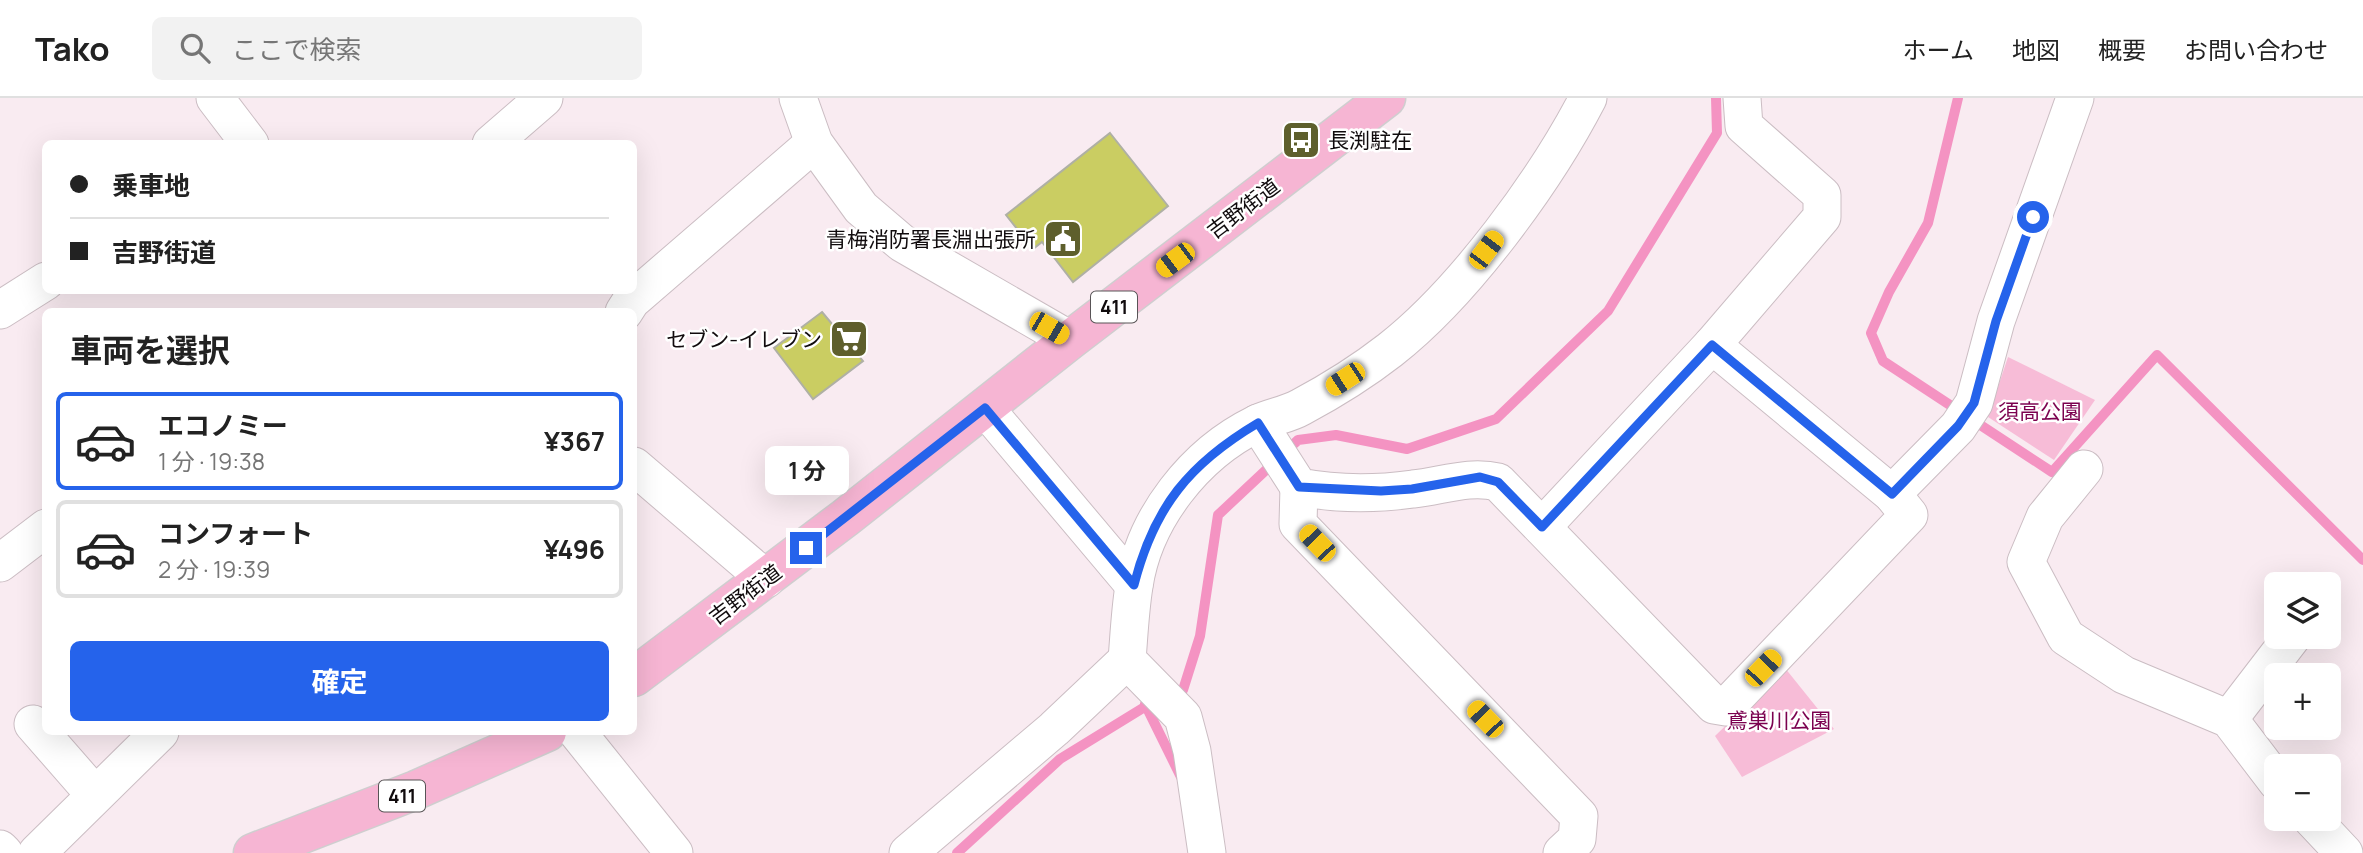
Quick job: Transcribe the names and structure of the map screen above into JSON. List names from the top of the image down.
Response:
{
  "streets": {
    "highway": ["吉野街道", "411"]
  },
  "parks": ["須高公園", "鳶巣川公園"],
  "places": {
    "bus stop": ["長渕駐在"],
    "public building": ["青梅消防署長淵出張所"],
    "supermarket": ["セブン-イレブン"]
  },
  "page": {
    "header": "Tako",
    "search": "ここで検索",
    "nav": [
      "ホーム",
      "地図",
      "概要",
      "お問い合わせ"
    ],
    "banner": ["乗車地", "吉野街道"],
    "heading": "車両を選択",
    "list": [
      {
        "name": "エコノミー",
        "note": "1 分 · 19:38",
        "value": "¥367"
      },
      {
        "name": "コンフォート",
        "note": "2 分 · 19:39",
        "value": "¥496"
      }
    ],
    "bubble": "1 分",
    "map_buttons": ["+", "−"],
    "buttons": "確定"
  }
}
